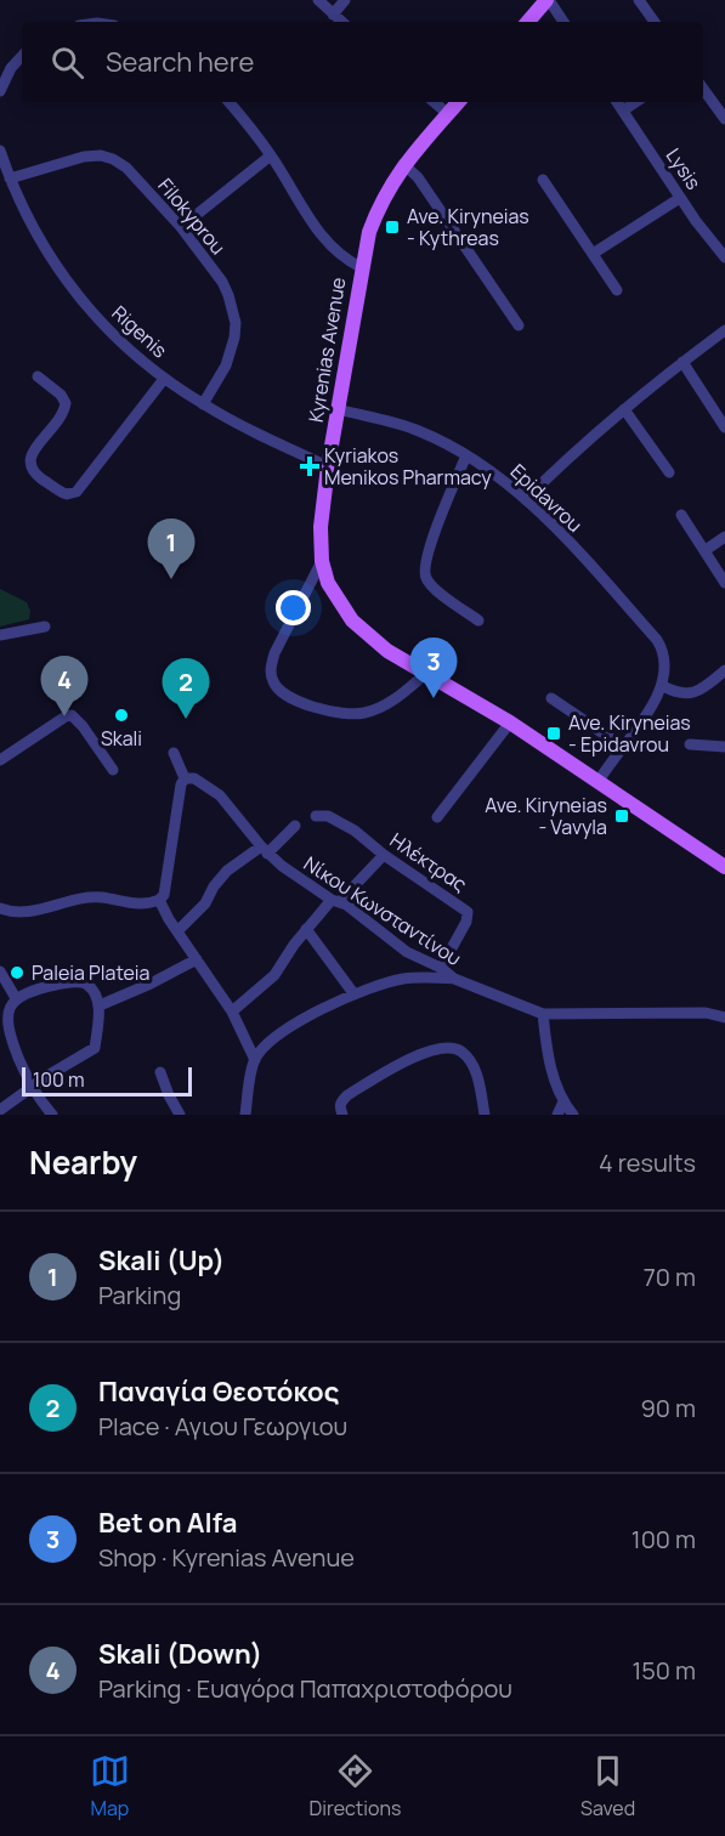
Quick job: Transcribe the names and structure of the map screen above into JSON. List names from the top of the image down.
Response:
{
  "streets": {
    "main road": ["Kyrenias Avenue"],
    "street": [
      "Lysis",
      "Filokyprou",
      "Rigenis",
      "Epidavrou",
      "Ηλέκτρας",
      "Νίκου Κωνσταντίνου"
    ]
  },
  "crossings": [
    ["Filokyprou", "Rigenis"],
    ["Rigenis", "Kyrenias Avenue"],
    ["Kyrenias Avenue", "Epidavrou"],
    ["Ηλέκτρας", "Νίκου Κωνσταντίνου"]
  ],
  "places": {
    "transit": ["Ave. Kiryneias - Kythreas", "Ave. Kiryneias - Epidavrou", "Ave. Kiryneias - Vavyla"],
    "health": ["Kyriakos Menikos Pharmacy"],
    "other": ["Skali", "Paleia Plateia"]
  },
  "scale_bar": "100 m",
  "page": {
    "search": "Search here",
    "pins": [
      "1",
      "3",
      "4",
      "2"
    ],
    "scale": "100 m",
    "heading": ["Nearby", "4 results"],
    "list": [
      {
        "mark": "1",
        "name": "Skali (Up)",
        "note": "Parking",
        "value": "70 m"
      },
      {
        "mark": "2",
        "name": "Παναγία Θεοτόκος",
        "note": "Place · Αγιου Γεωργιου",
        "value": "90 m"
      },
      {
        "mark": "3",
        "name": "Bet on Alfa",
        "note": "Shop · Kyrenias Avenue",
        "value": "100 m"
      },
      {
        "mark": "4",
        "name": "Skali (Down)",
        "note": "Parking · Ευαγόρα Παπαχριστοφόρου",
        "value": "150 m"
      }
    ],
    "nav": ["Map", "Directions", "Saved"]
  }
}
